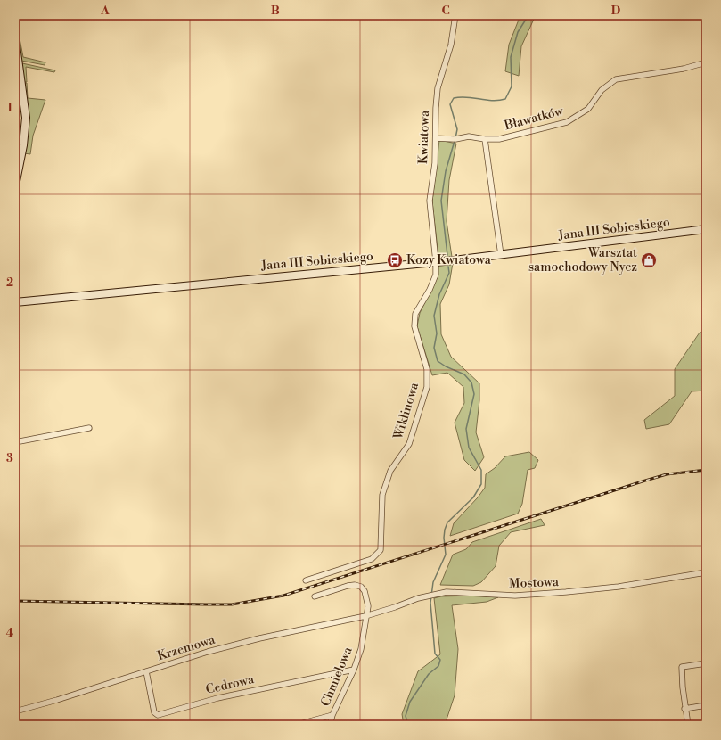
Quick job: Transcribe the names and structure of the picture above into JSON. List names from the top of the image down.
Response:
{
  "streets": {
    "street": [
      "Bławatków",
      "Kwiatowa",
      "Jana III Sobieskiego",
      "Wiklinowa",
      "Mostowa",
      "Krzemowa",
      "Chmielowa",
      "Cedrowa"
    ]
  },
  "crossings": [
    ["Bławatków", "Kwiatowa"],
    ["Kwiatowa", "Jana III Sobieskiego"],
    ["Kwiatowa", "Wiklinowa"],
    ["Jana III Sobieskiego", "Wiklinowa"],
    ["Mostowa", "Krzemowa"],
    ["Mostowa", "Chmielowa"],
    ["Krzemowa", "Chmielowa"],
    ["Krzemowa", "Cedrowa"],
    ["Chmielowa", "Cedrowa"]
  ],
  "places": {
    "bus stop": ["Kozy Kwiatowa"],
    "shop": ["Warsztat samochodowy Nycz"]
  },
  "grid": {
    "columns": [
      "A",
      "B",
      "C",
      "D"
    ],
    "rows": [
      "1",
      "2",
      "3",
      "4"
    ]
  }
}
